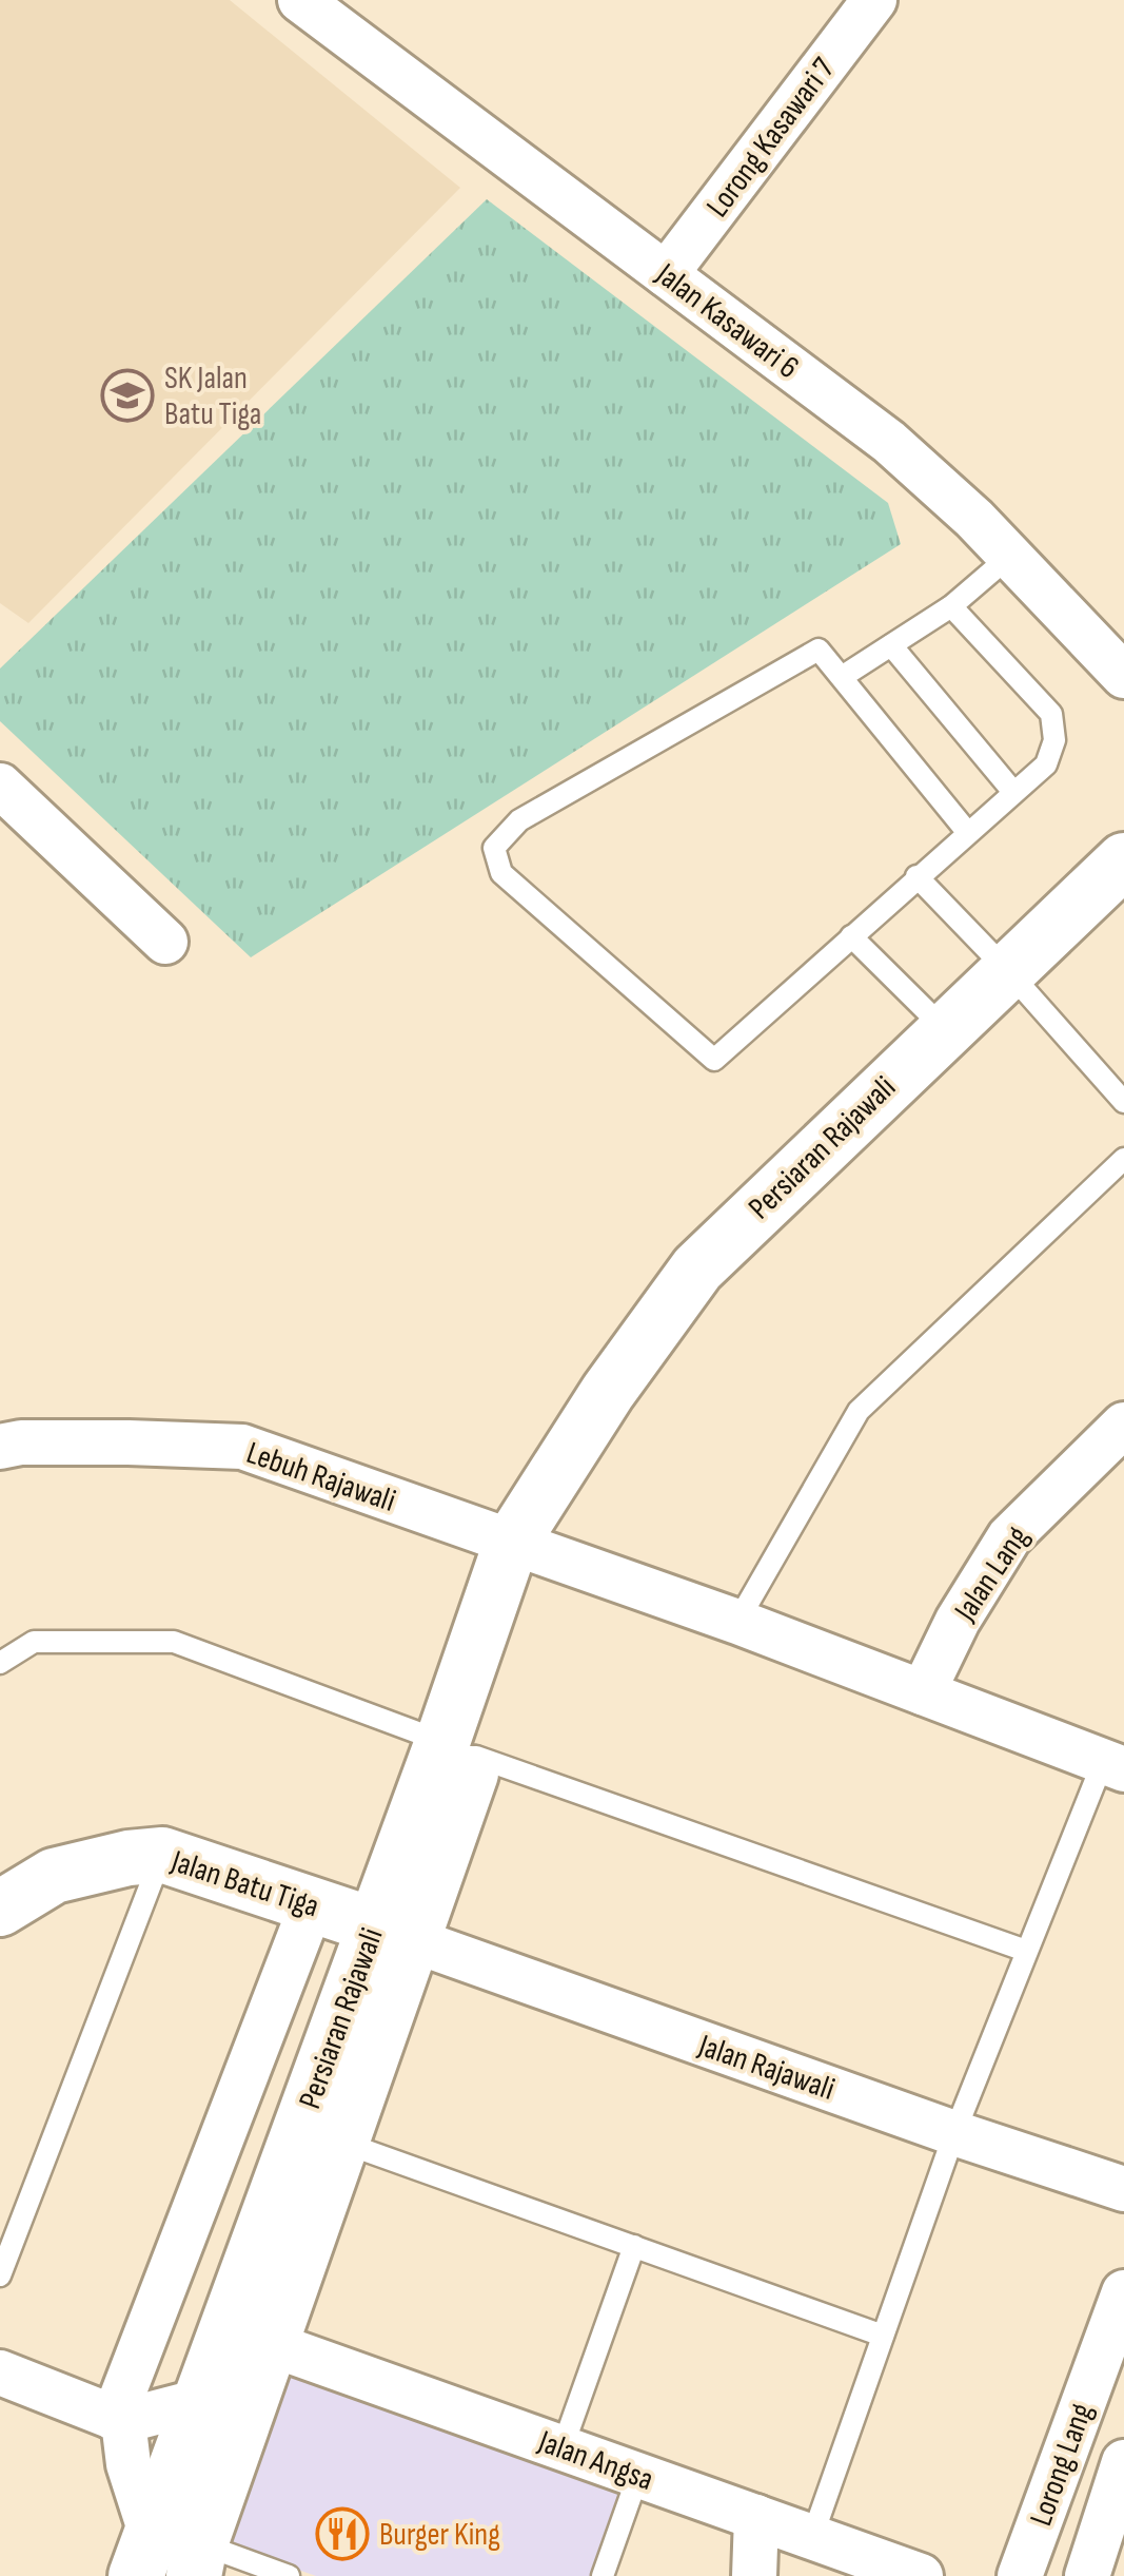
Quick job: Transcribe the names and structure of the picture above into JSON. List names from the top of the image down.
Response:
{
  "streets": {
    "street": [
      "Lorong Kasawari 7",
      "Jalan Kasawari 6",
      "Persiaran Rajawali",
      "Lebuh Rajawali",
      "Jalan Lang",
      "Jalan Batu Tiga",
      "Jalan Rajawali",
      "Jalan Angsa",
      "Lorong Lang"
    ]
  },
  "crossings": [
    ["Lorong Kasawari 7", "Jalan Kasawari 6"],
    ["Persiaran Rajawali", "Lebuh Rajawali"],
    ["Persiaran Rajawali", "Jalan Batu Tiga"],
    ["Persiaran Rajawali", "Jalan Rajawali"],
    ["Persiaran Rajawali", "Jalan Angsa"],
    ["Lebuh Rajawali", "Jalan Lang"],
    ["Jalan Batu Tiga", "Jalan Rajawali"]
  ],
  "places": {
    "school or university": ["SK Jalan Batu Tiga"],
    "restaurant": ["Burger King"]
  }
}
